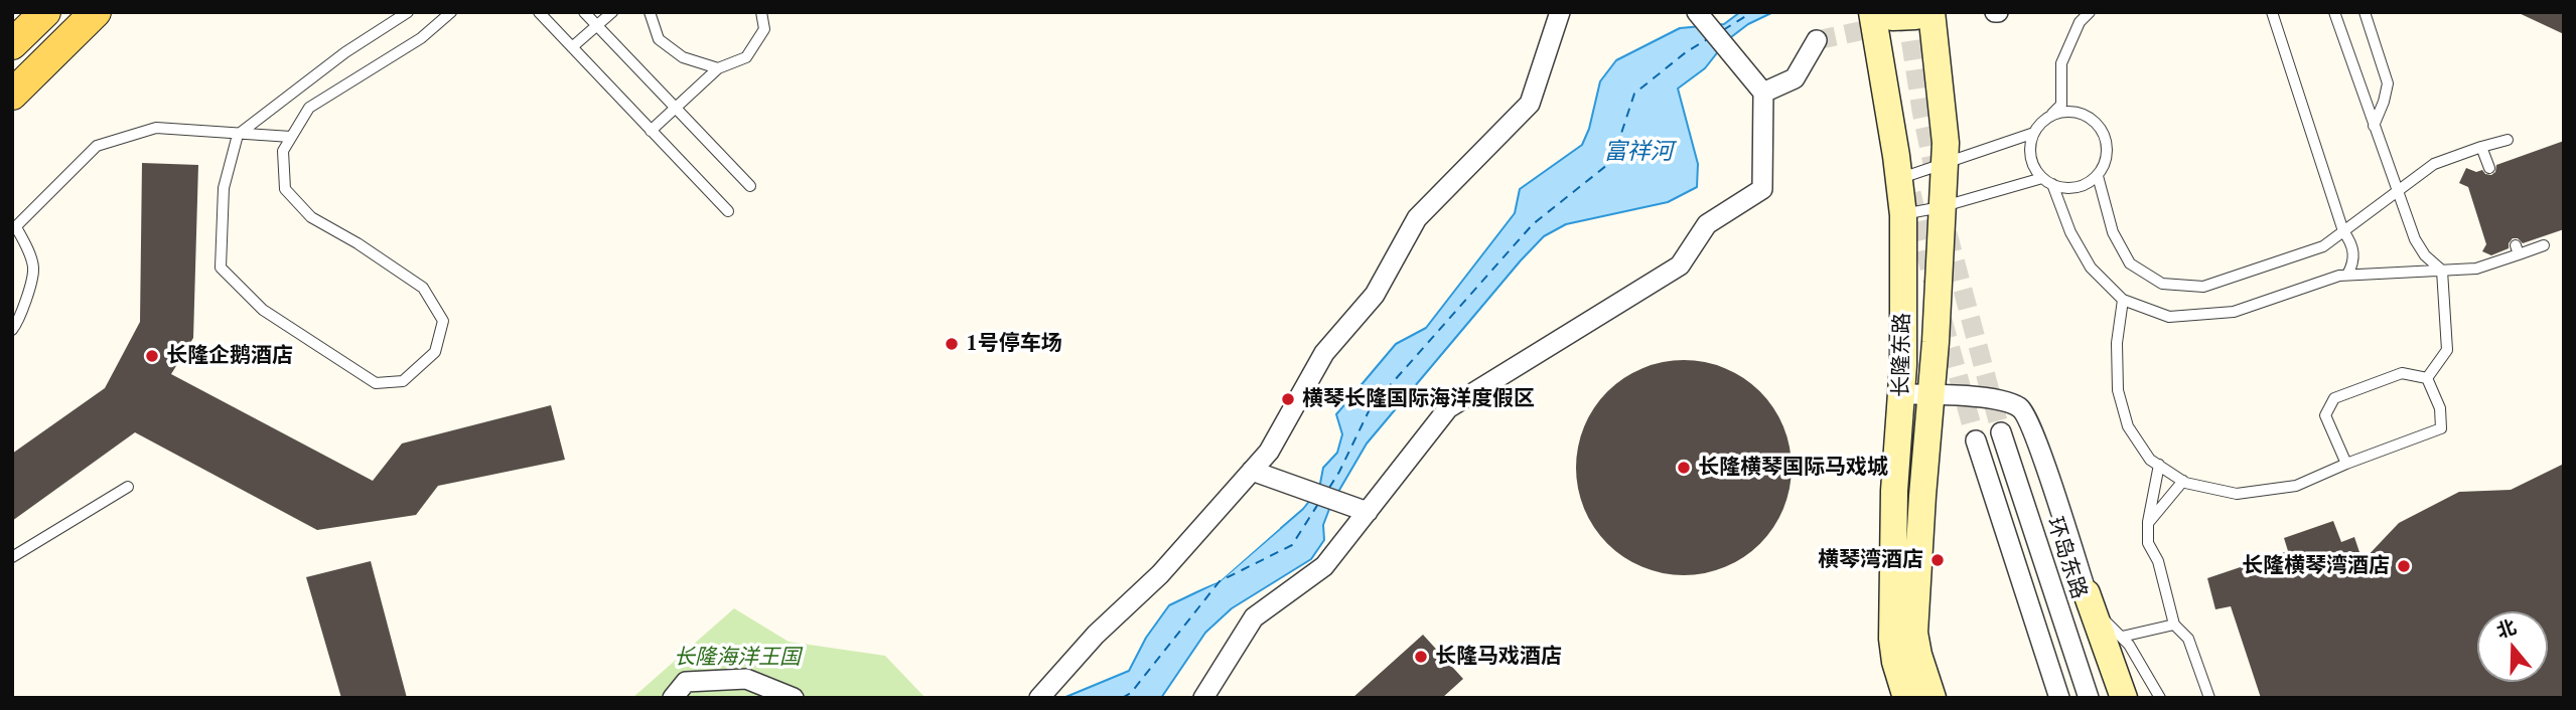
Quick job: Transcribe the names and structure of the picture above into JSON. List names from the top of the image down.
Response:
{
  "streets": {
    "main road": ["长隆东路"],
    "street": ["环岛东路"]
  },
  "water": ["富祥河"],
  "parks": ["长隆海洋王国"],
  "places": [
    "1号停车场",
    "长隆企鹅酒店",
    "横琴长隆国际海洋度假区",
    "长隆横琴国际马戏城",
    "横琴湾酒店",
    "长隆横琴湾酒店",
    "长隆马戏酒店"
  ],
  "north": "top"
}
